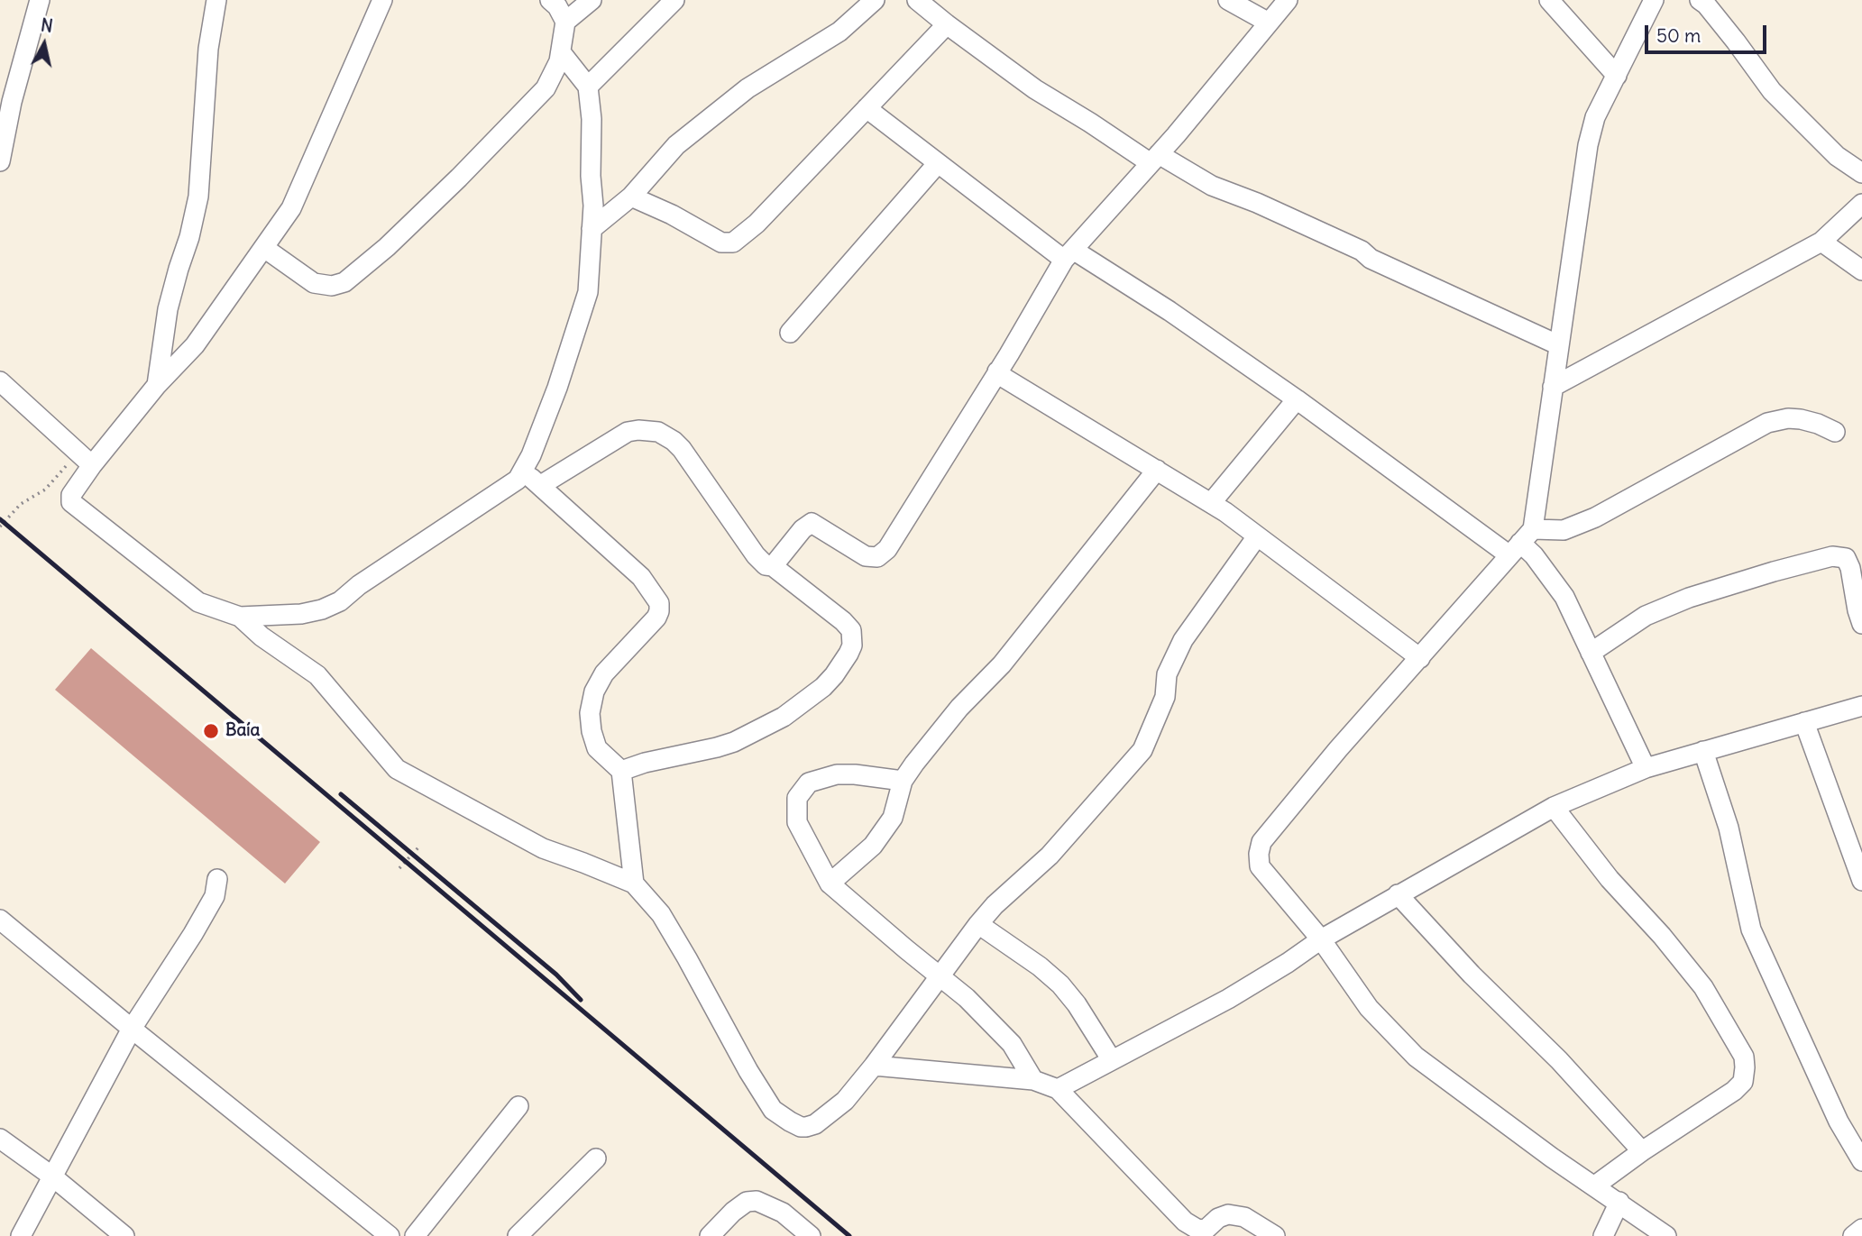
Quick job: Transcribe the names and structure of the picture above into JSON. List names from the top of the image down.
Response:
{
  "places": ["Baía"],
  "scale_bar": "50 m",
  "north": "top"
}
